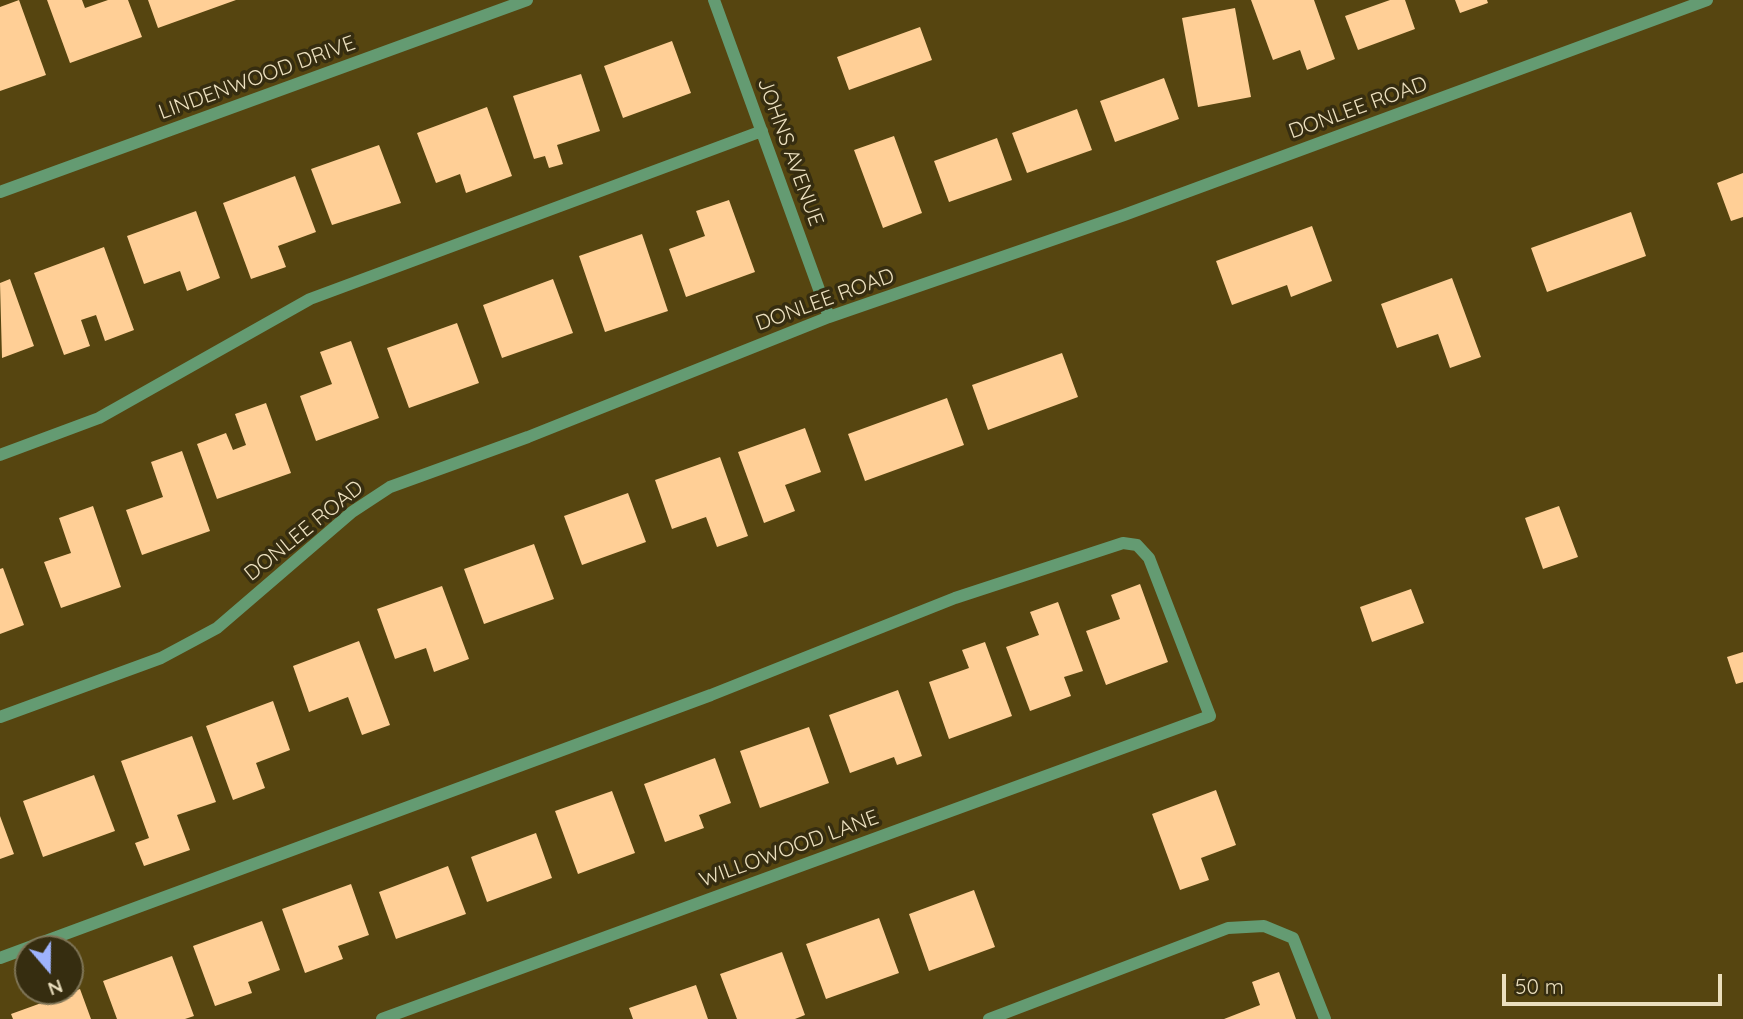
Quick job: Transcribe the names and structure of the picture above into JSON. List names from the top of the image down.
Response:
{
  "streets": {
    "street": [
      "LINDENWOOD DRIVE",
      "DONLEE ROAD",
      "JOHNS AVENUE",
      "WILLOWOOD LANE"
    ]
  },
  "crossings": [
    ["DONLEE ROAD", "JOHNS AVENUE"]
  ],
  "scale_bar": "50 m",
  "north": "bottom"
}
